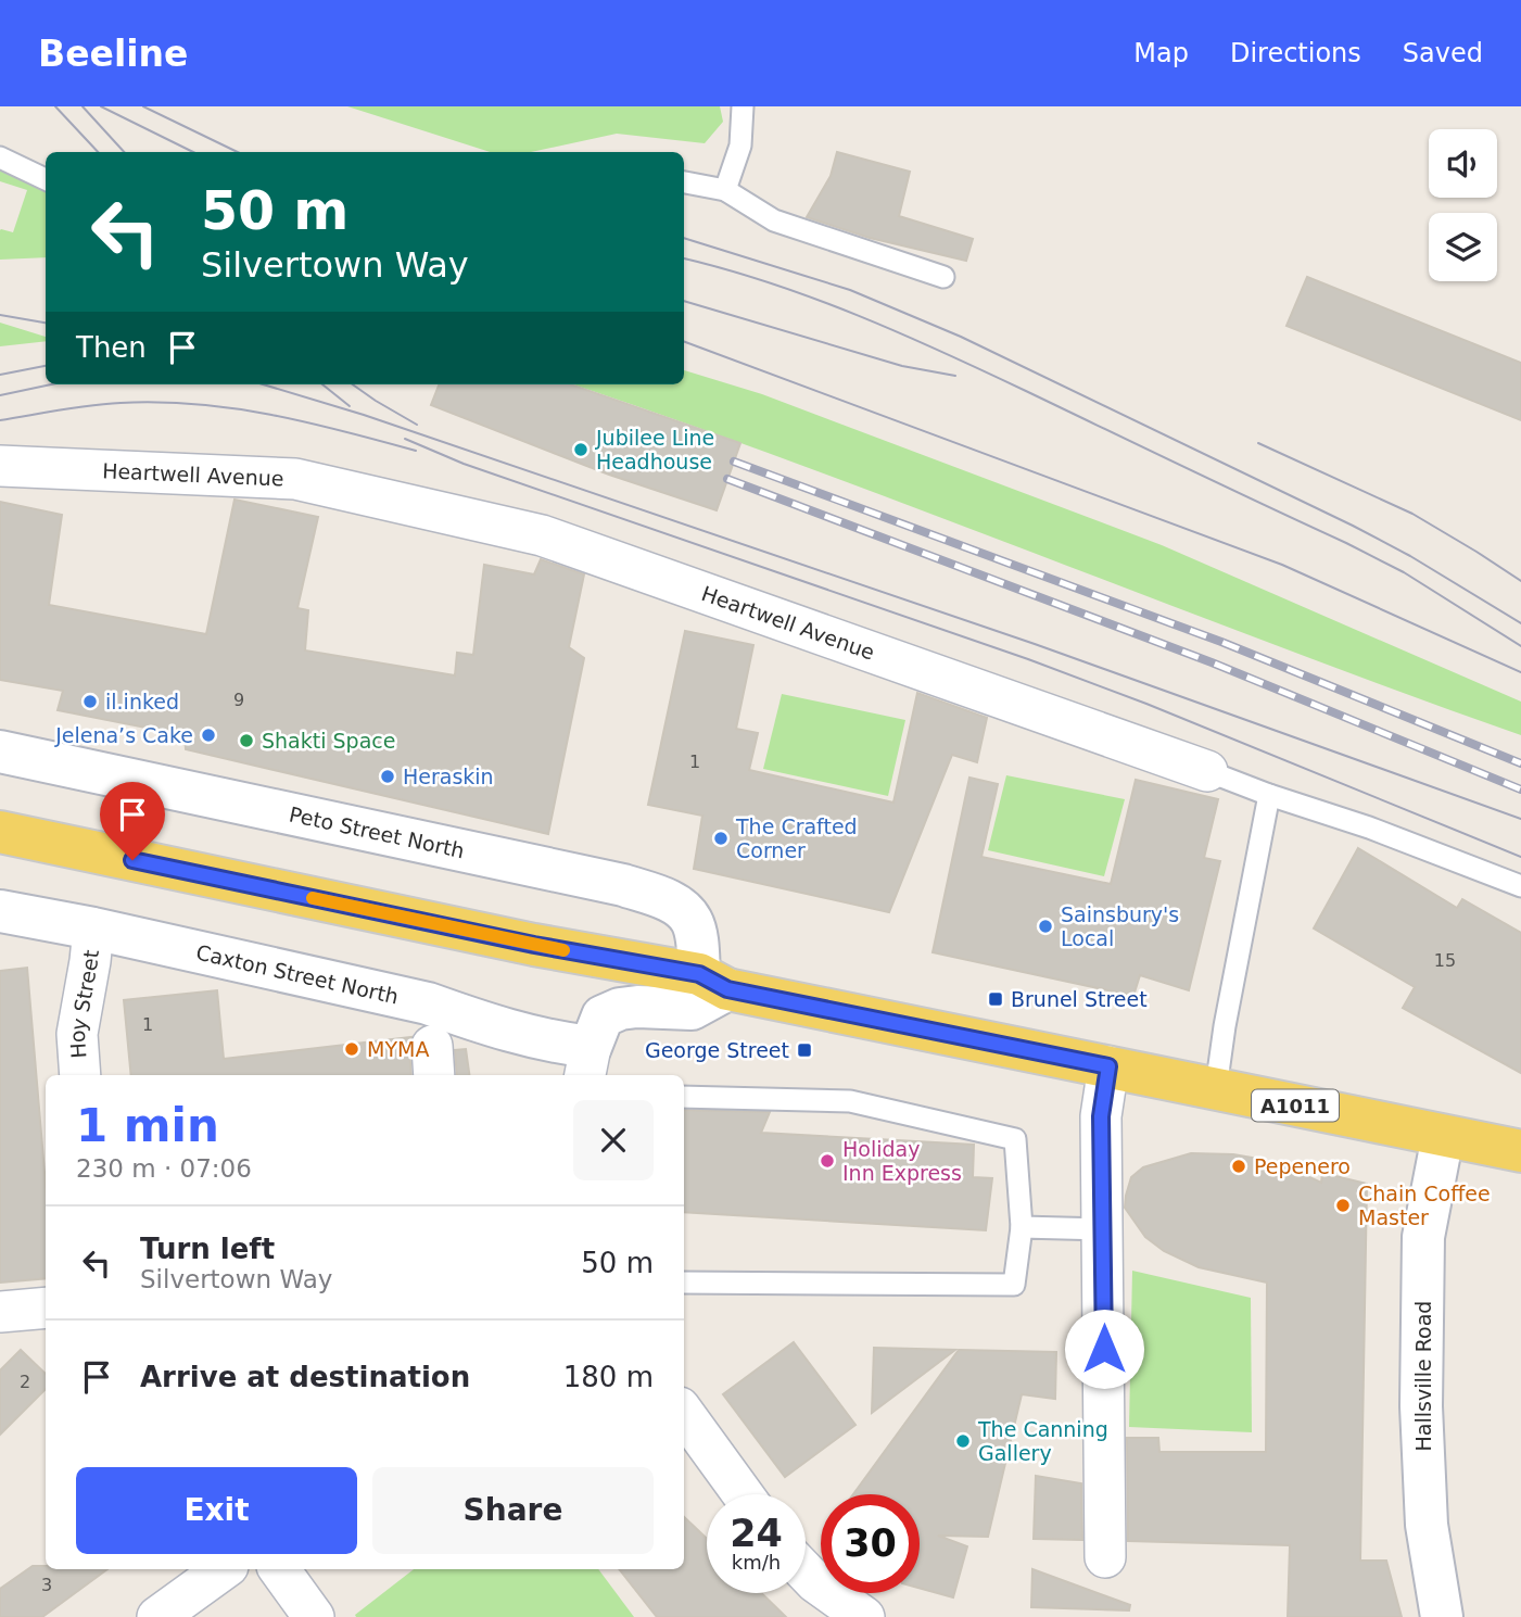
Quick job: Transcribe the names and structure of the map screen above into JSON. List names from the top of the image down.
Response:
{
  "streets": {
    "main road": ["A1011"],
    "street": [
      "Heartwell Avenue",
      "Peto Street North",
      "Caxton Street North",
      "Hoy Street",
      "Hallsville Road"
    ]
  },
  "crossings": [
    ["Peto Street North", "A1011"],
    ["Caxton Street North", "Hoy Street"],
    ["A1011", "Hallsville Road"]
  ],
  "places": {
    "other": [
      "Jubilee Line Headhouse",
      "il.inked",
      "Jelena’s Cake",
      "Shakti Space",
      "Heraskin",
      "The Crafted Corner",
      "Sainsbury's Local",
      "MYMA",
      "Holiday Inn Express",
      "Pepenero",
      "Chain Coffee Master",
      "The Canning Gallery"
    ],
    "transit": ["Brunel Street", "George Street"]
  },
  "house_numbers": [
    "9",
    "1",
    "15",
    "1",
    "2",
    "3"
  ],
  "page": {
    "header": "Beeline",
    "nav": ["Map", "Directions", "Saved"],
    "turn": ["50 m", "Silvertown Way"],
    "then": "Then",
    "heading": ["1 min", "230 m · 07:06"],
    "list": [
      {
        "name": "Turn left",
        "note": "Silvertown Way",
        "value": "50 m"
      },
      {
        "name": "Arrive at destination",
        "value": "180 m"
      }
    ],
    "buttons": ["Exit", "Share"],
    "speed": "24 km/h",
    "limit": "30"
  }
}
